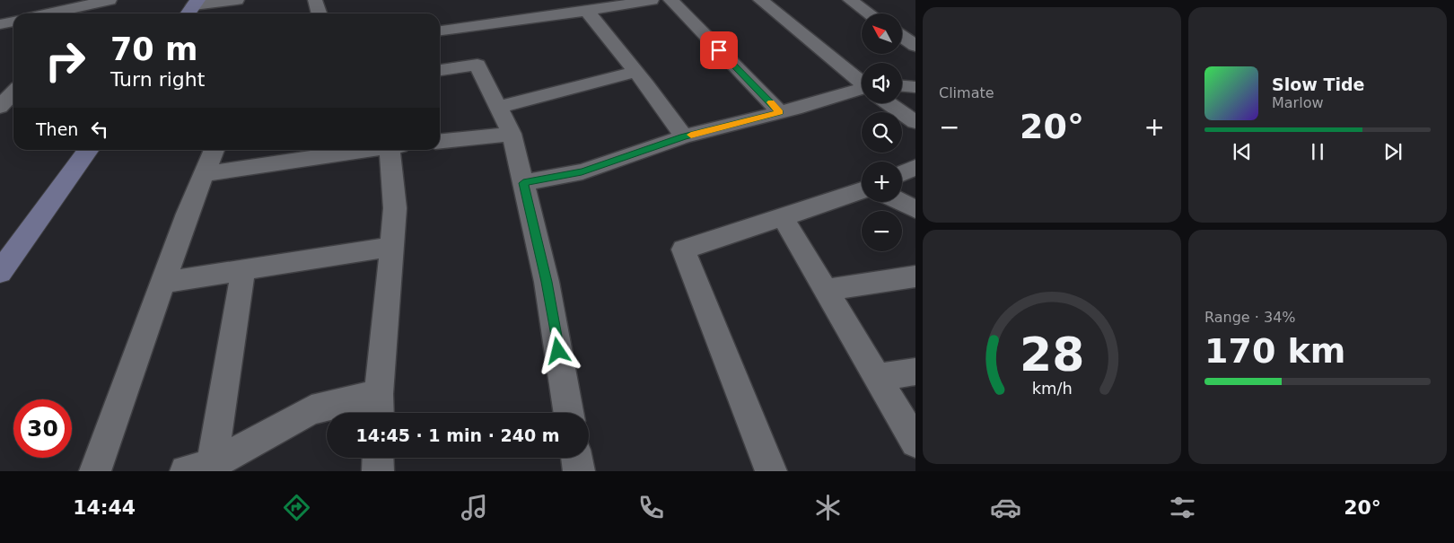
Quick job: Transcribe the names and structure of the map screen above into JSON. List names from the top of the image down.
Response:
{
  "north": "top left",
  "page": {
    "tile": [
      "Climate",
      ["Range · 34%", "170 km"]
    ],
    "map_buttons": ["+", "−"],
    "turn": ["70 m", "Turn right"],
    "song": ["Slow Tide", "Marlow"],
    "then": "Then",
    "heat": ["−", "20°", "+"],
    "limit": "30",
    "trip": "14:45 · 1 min · 240 m",
    "tabs": ["14:44", "20°"],
    "gauge": ["28", "km/h"]
  }
}
